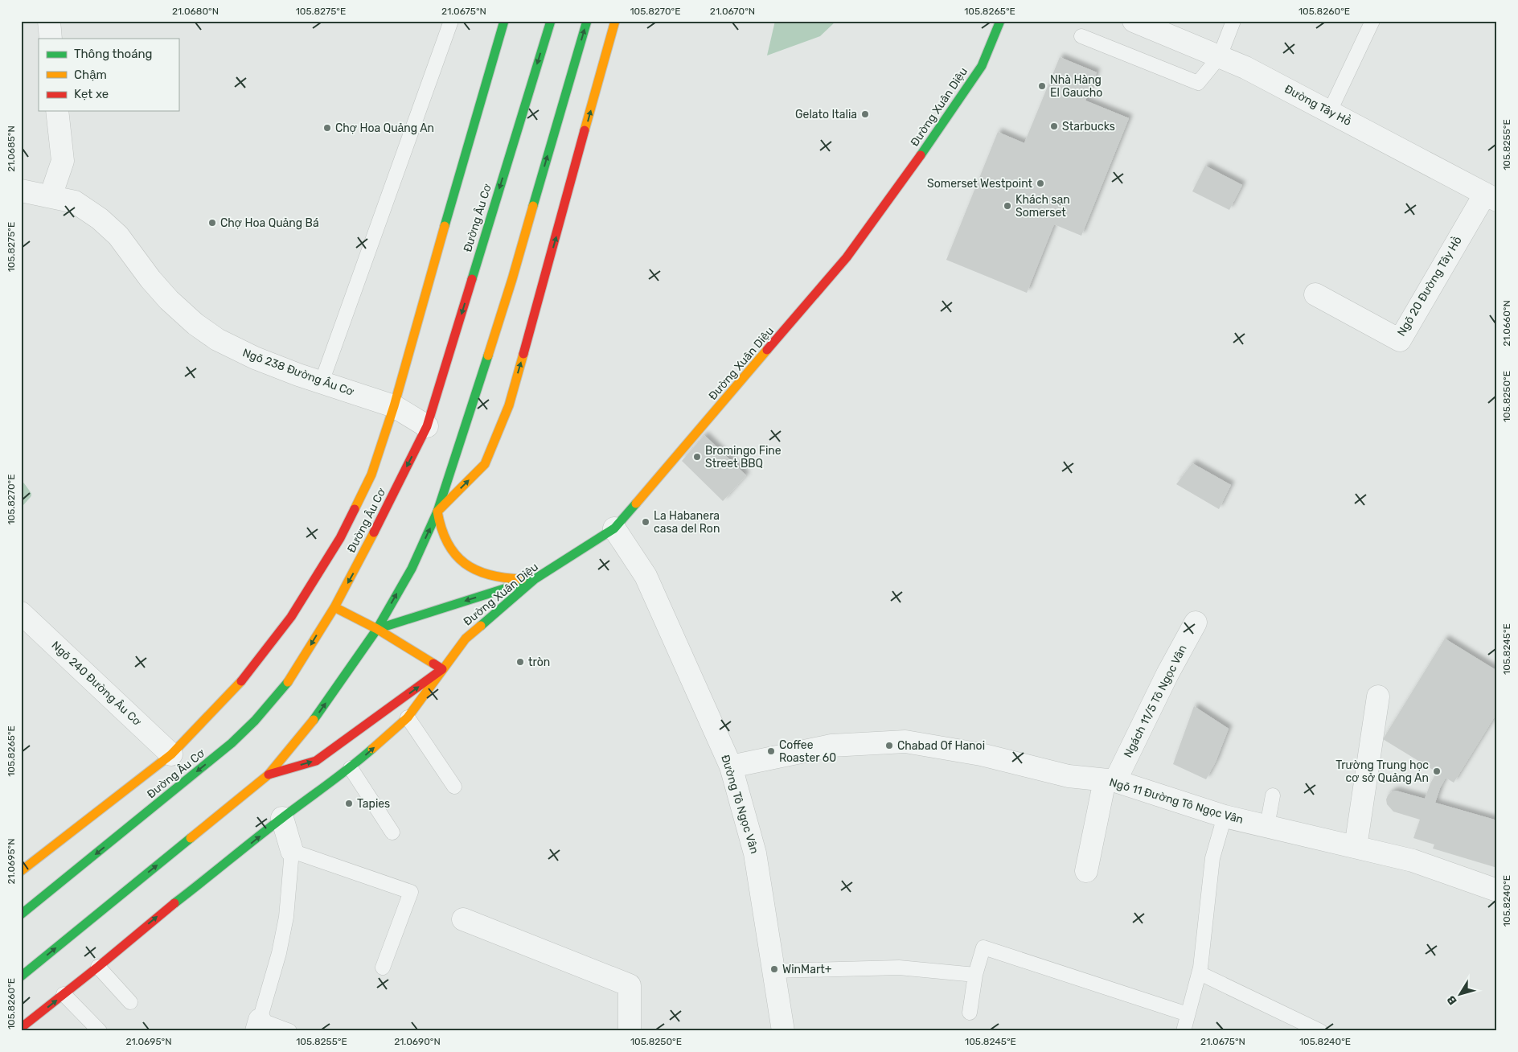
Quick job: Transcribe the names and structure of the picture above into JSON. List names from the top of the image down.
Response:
{
  "streets": {
    "street": [
      "Đường Tây Hồ",
      "Đường Xuân Diệu",
      "Đường Âu Cơ",
      "Ngõ 20 Đường Tây Hồ",
      "Ngõ 238 Đường Âu Cơ",
      "Ngõ 240 Đường Âu Cơ",
      "Ngách 11/5 Tô Ngọc Vân",
      "Ngõ 11 Đường Tô Ngọc Vân",
      "Đường Tô Ngọc Vân"
    ]
  },
  "crossings": [
    ["Đường Tây Hồ", "Ngõ 20 Đường Tây Hồ"],
    ["Đường Xuân Diệu", "Đường Tô Ngọc Vân"],
    ["Đường Âu Cơ", "Ngõ 238 Đường Âu Cơ"],
    ["Đường Âu Cơ", "Ngõ 240 Đường Âu Cơ"],
    ["Ngách 11/5 Tô Ngọc Vân", "Ngõ 11 Đường Tô Ngọc Vân"],
    ["Ngõ 11 Đường Tô Ngọc Vân", "Đường Tô Ngọc Vân"]
  ],
  "places": [
    "Nhà Hàng El Gaucho",
    "Gelato Italia",
    "Starbucks",
    "Chợ Hoa Quảng An",
    "Somerset Westpoint",
    "Khách sạn Somerset",
    "Chợ Hoa Quảng Bá",
    "Bromingo Fine Street BBQ",
    "La Habanera casa del Ron",
    "tròn",
    "Chabad Of Hanoi",
    "Coffee Roaster 60",
    "Trường Trung học cơ sở Quảng An",
    "Tapies",
    "WinMart+"
  ],
  "legend": ["Thông thoáng", "Chậm", "Kẹt xe"],
  "north": "bottom left",
  "coordinates": [
    "21.0680°N",
    "105.8275°E",
    "21.0675°N",
    "105.8270°E",
    "21.0670°N",
    "105.8265°E",
    "105.8260°E",
    "105.8255°E",
    "21.0685°N",
    "21.0660°N",
    "105.8250°E",
    "105.8245°E",
    "21.0695°N",
    "105.8240°E",
    "21.0690°N"
  ]
}
